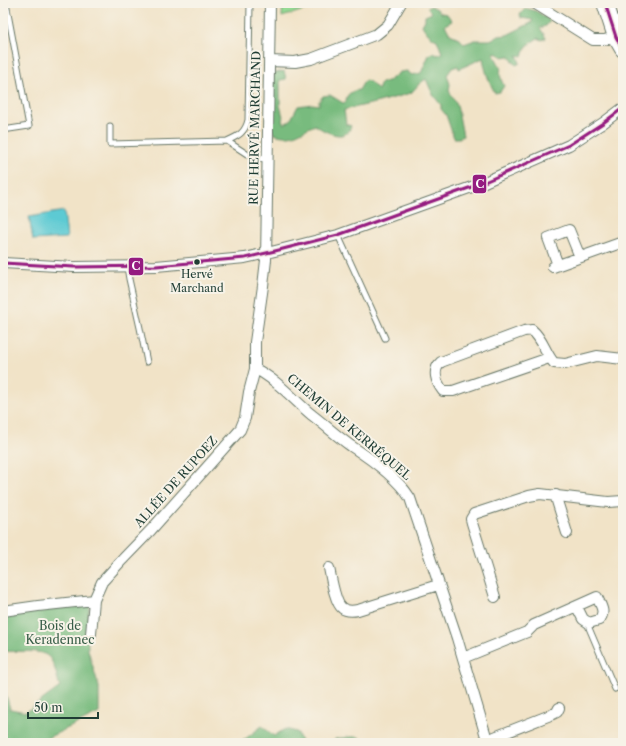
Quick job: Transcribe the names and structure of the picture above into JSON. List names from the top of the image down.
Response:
{
  "streets": {
    "street": ["RUE HERVÉ MARCHAND", "CHEMIN DE KERRÉQUEL", "ALLÉE DE RUPOEZ"]
  },
  "crossings": [
    ["CHEMIN DE KERRÉQUEL", "ALLÉE DE RUPOEZ"]
  ],
  "parks": ["Bois de Keradennec"],
  "places": ["Hervé Marchand"],
  "lines": ["transit line C"],
  "scale_bar": "50 m"
}
